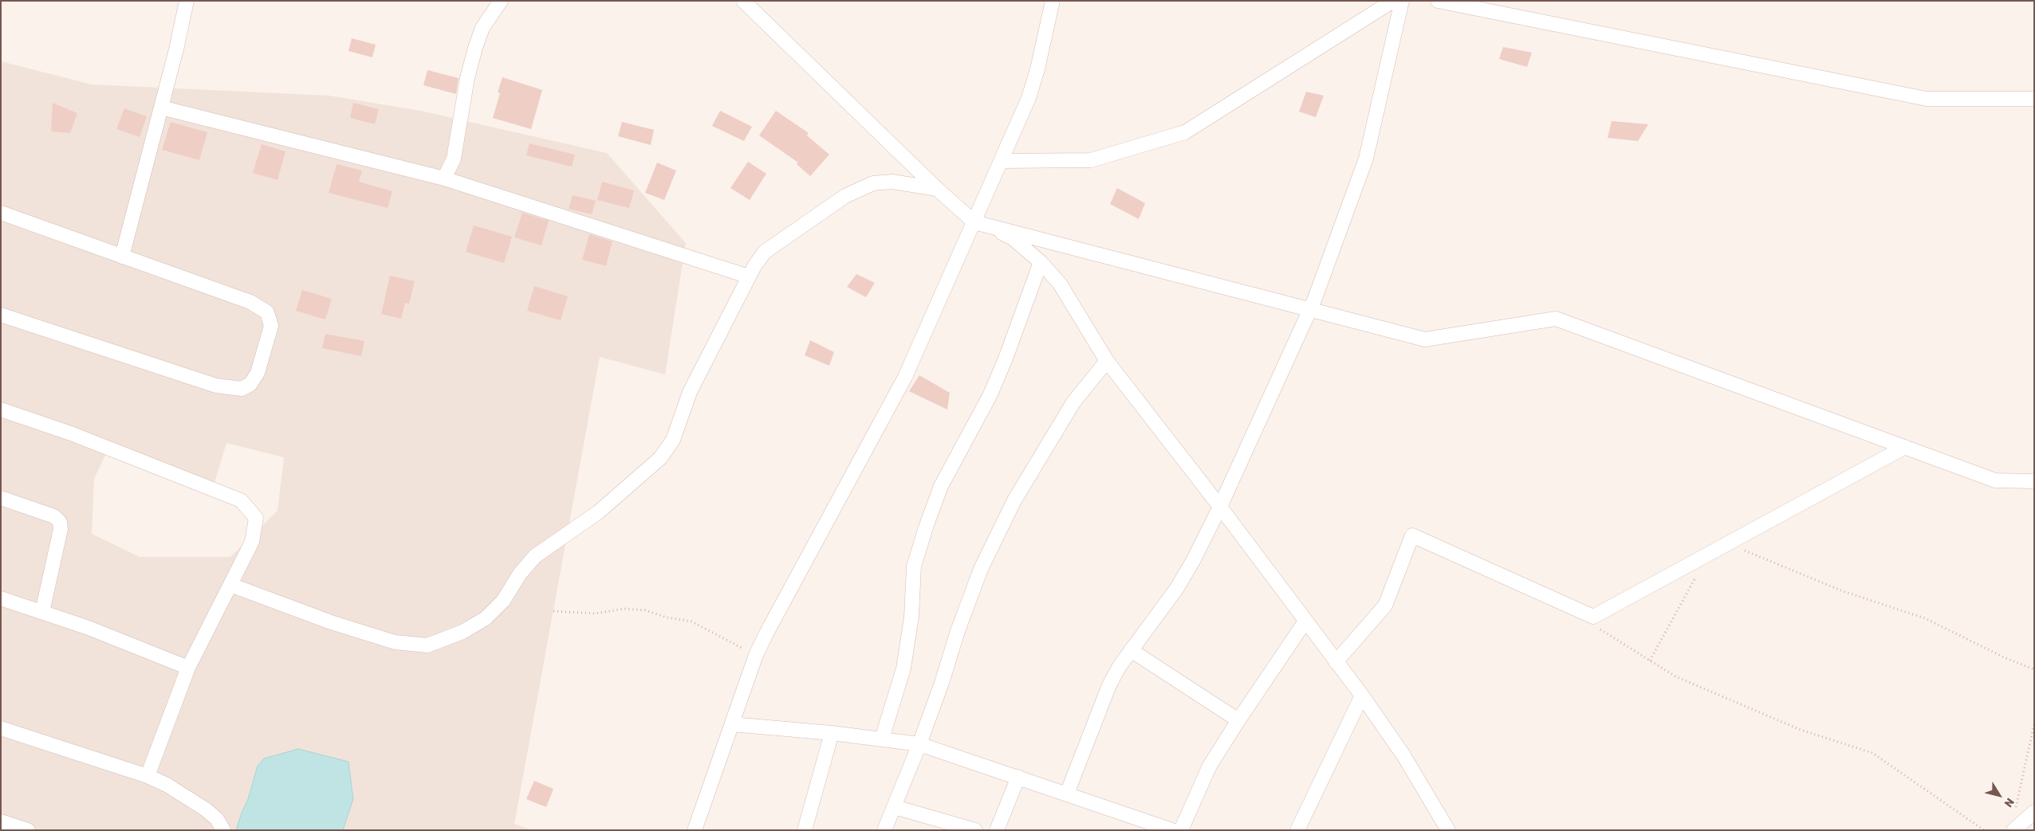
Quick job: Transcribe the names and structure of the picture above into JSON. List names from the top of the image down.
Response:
{
  "north": "bottom right"
}
